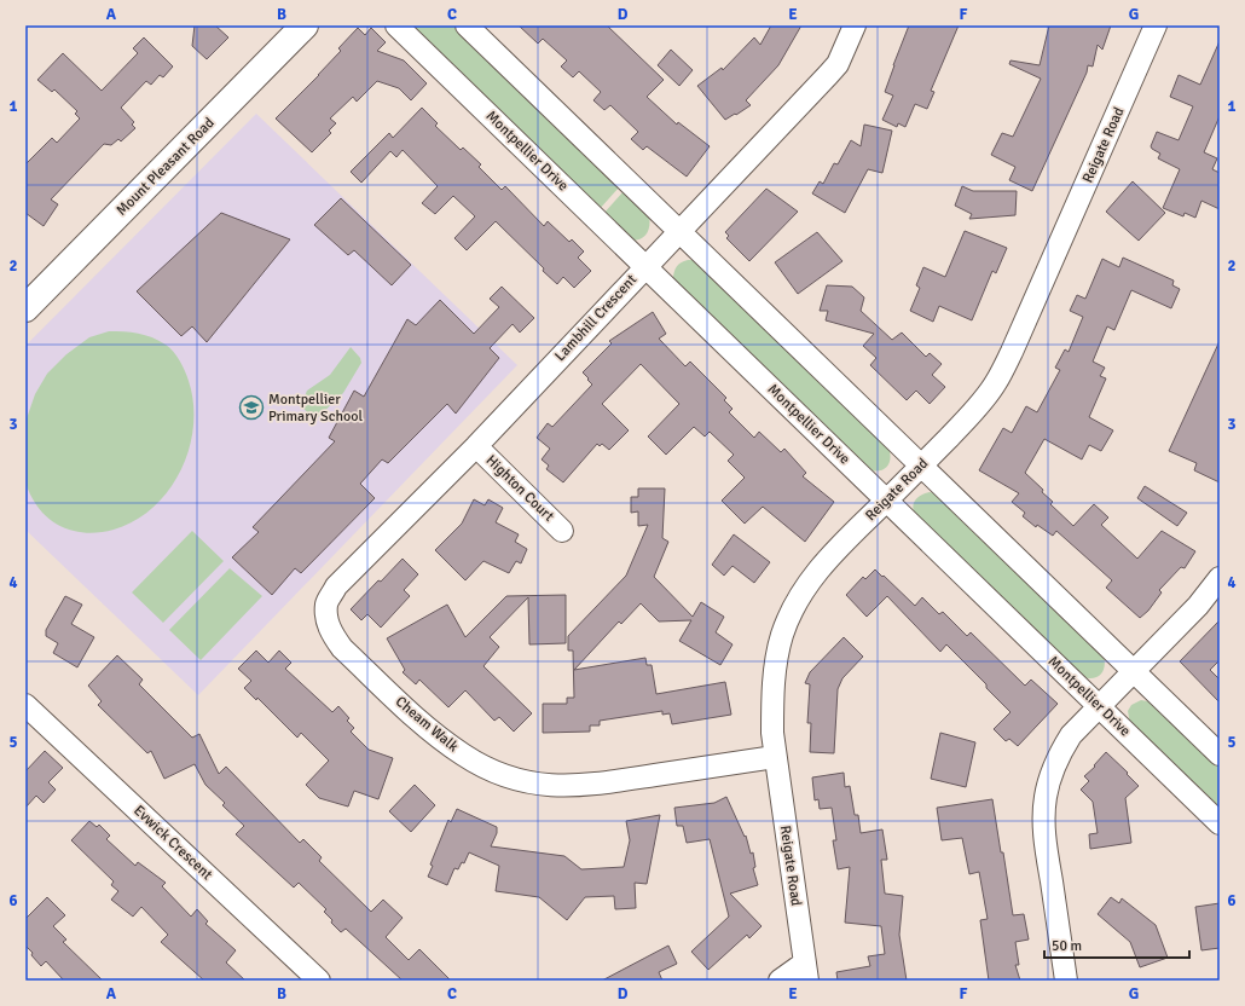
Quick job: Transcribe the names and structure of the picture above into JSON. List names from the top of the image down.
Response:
{
  "streets": {
    "street": [
      "Reigate Road",
      "Montpellier Drive",
      "Mount Pleasant Road",
      "Lambhill Crescent",
      "Highton Court",
      "Cheam Walk",
      "Evwick Crescent"
    ]
  },
  "crossings": [
    ["Reigate Road", "Montpellier Drive"],
    ["Reigate Road", "Cheam Walk"],
    ["Montpellier Drive", "Lambhill Crescent"],
    ["Lambhill Crescent", "Highton Court"],
    ["Lambhill Crescent", "Cheam Walk"]
  ],
  "places": {
    "school or university": ["Montpellier Primary School"]
  },
  "scale_bar": "50 m",
  "grid": {
    "columns": [
      "A",
      "B",
      "C",
      "D",
      "E",
      "F",
      "G"
    ],
    "rows": [
      "1",
      "2",
      "3",
      "4",
      "5",
      "6"
    ]
  }
}
